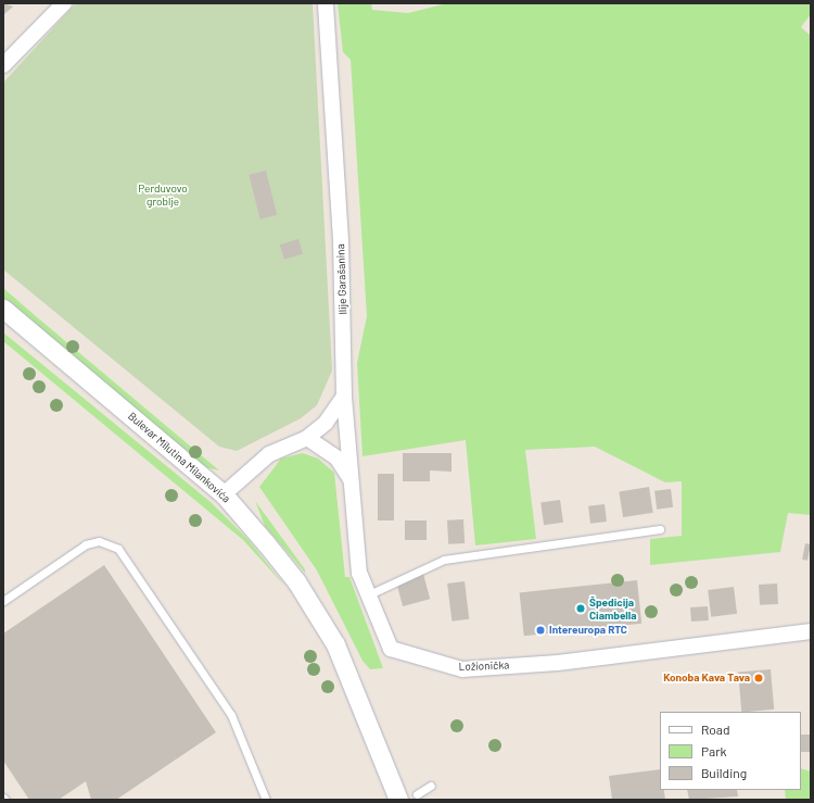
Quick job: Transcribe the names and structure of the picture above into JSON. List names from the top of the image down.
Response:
{
  "streets": {
    "street": ["Ilije Garašanina", "Bulevar Milutina Milankovića", "Ložionička"]
  },
  "crossings": [
    ["Ilije Garašanina", "Ložionička"]
  ],
  "parks": ["Perduvovo groblje"],
  "places": ["Špedicija Ciambella", "Intereuropa RTC", "Konoba Kava Tava"],
  "legend": ["Road", "Park", "Building"]
}
